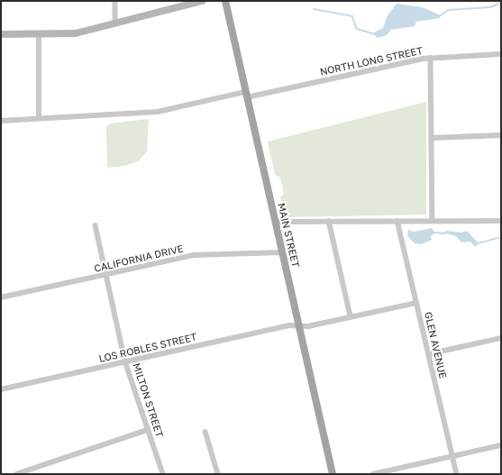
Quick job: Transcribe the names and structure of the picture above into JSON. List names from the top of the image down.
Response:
{
  "streets": {
    "main road": ["MAIN STREET"],
    "street": [
      "NORTH LONG STREET",
      "CALIFORNIA DRIVE",
      "GLEN AVENUE",
      "LOS ROBLES STREET",
      "MILTON STREET"
    ]
  },
  "crossings": [
    ["NORTH LONG STREET", "MAIN STREET"],
    ["MAIN STREET", "CALIFORNIA DRIVE"],
    ["MAIN STREET", "LOS ROBLES STREET"],
    ["CALIFORNIA DRIVE", "MILTON STREET"],
    ["GLEN AVENUE", "LOS ROBLES STREET"],
    ["LOS ROBLES STREET", "MILTON STREET"]
  ]
}
